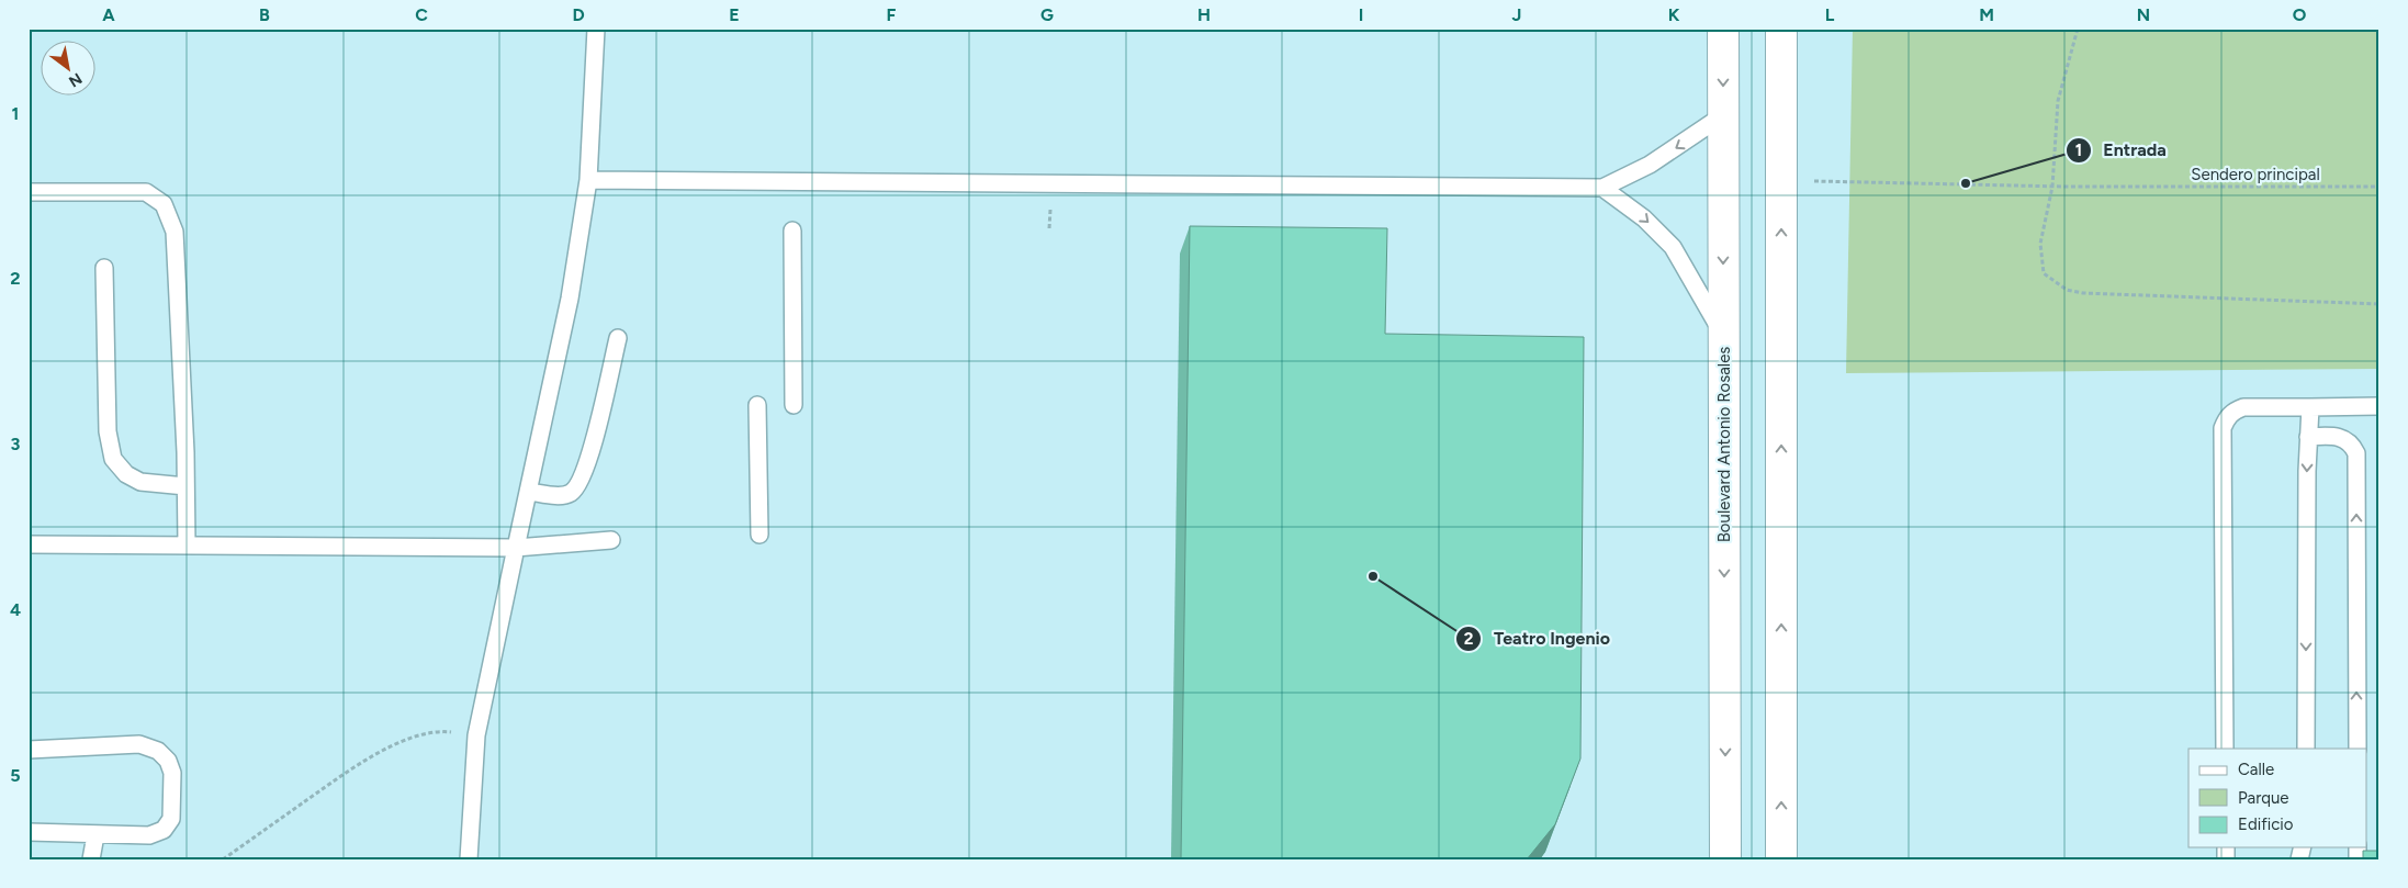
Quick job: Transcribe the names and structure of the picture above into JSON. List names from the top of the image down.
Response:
{
  "streets": {
    "main road": ["Boulevard Antonio Rosales"],
    "path": ["Sendero principal"]
  },
  "places": ["Entrada", "Teatro Ingenio"],
  "legend": ["Calle", "Parque", "Edificio"],
  "north": "bottom right",
  "grid": {
    "columns": [
      "A",
      "B",
      "C",
      "D",
      "E",
      "F",
      "G",
      "H",
      "I",
      "J",
      "K",
      "L",
      "M",
      "N",
      "O"
    ],
    "rows": [
      "1",
      "2",
      "3",
      "4",
      "5"
    ]
  }
}
